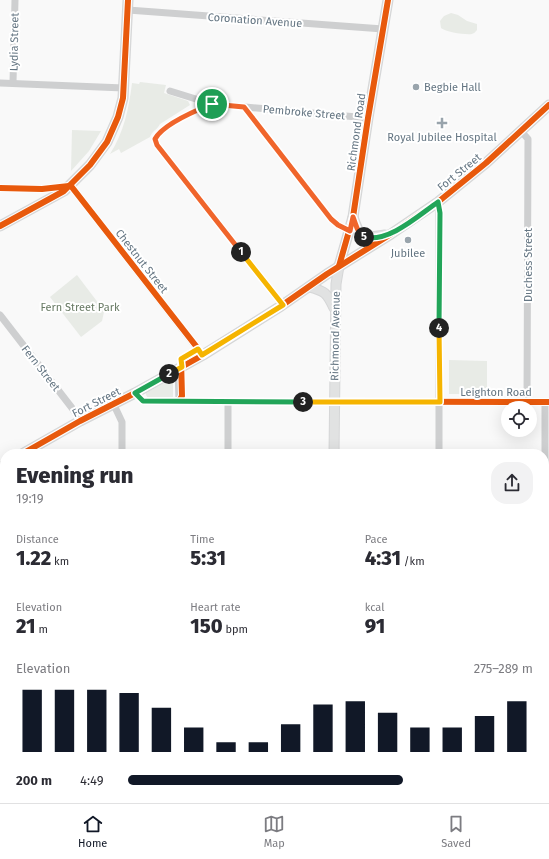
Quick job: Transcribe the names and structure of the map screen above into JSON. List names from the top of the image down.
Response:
{
  "streets": {
    "main road": ["Richmond Road", "Fort Street", "Richmond Avenue"],
    "street": [
      "Coronation Avenue",
      "Lydia Street",
      "Pembroke Street",
      "Chestnut Street",
      "Duchess Street",
      "Fern Street",
      "Leighton Road"
    ]
  },
  "crossings": [
    ["Coronation Avenue", "Richmond Road"],
    ["Pembroke Street", "Richmond Road"],
    ["Richmond Road", "Fort Street"],
    ["Richmond Road", "Richmond Avenue"],
    ["Fort Street", "Duchess Street"],
    ["Fort Street", "Richmond Avenue"],
    ["Fort Street", "Fern Street"],
    ["Fort Street", "Leighton Road"],
    ["Richmond Avenue", "Leighton Road"]
  ],
  "parks": ["Fern Street Park"],
  "places": {
    "other": ["Begbie Hall", "Jubilee"],
    "health": ["Royal Jubilee Hospital"]
  },
  "page": {
    "pins": [
      "5",
      "1",
      "4",
      "2",
      "3"
    ],
    "heading": ["Evening run", "19:19"],
    "stats": [
      ["Distance", "1.22 km"],
      ["Time", "5:31"],
      ["Pace", "4:31 /km"],
      ["Elevation", "21 m"],
      ["Heart rate", "150 bpm"],
      ["kcal", "91"]
    ],
    "chart": ["Elevation", "275–289 m"],
    "list": [
      {
        "name": "200 m",
        "note": "4:49"
      }
    ],
    "tabs": ["Home", "Map", "Saved"]
  }
}
